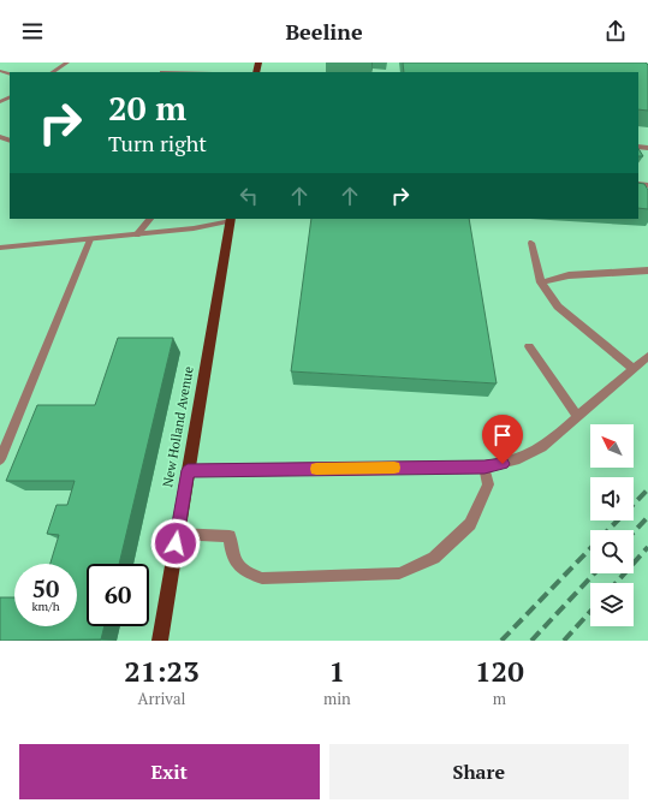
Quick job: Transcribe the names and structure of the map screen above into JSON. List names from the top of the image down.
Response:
{
  "streets": {
    "main road": ["New Holland Avenue"]
  },
  "north": "top left",
  "page": {
    "header": "Beeline",
    "turn": ["20 m", "Turn right"],
    "speed": "50 km/h",
    "limit": "60",
    "eta": [
      "21:23",
      "Arrival",
      "1",
      "min",
      "120",
      "m"
    ],
    "buttons": ["Exit", "Share"]
  }
}
